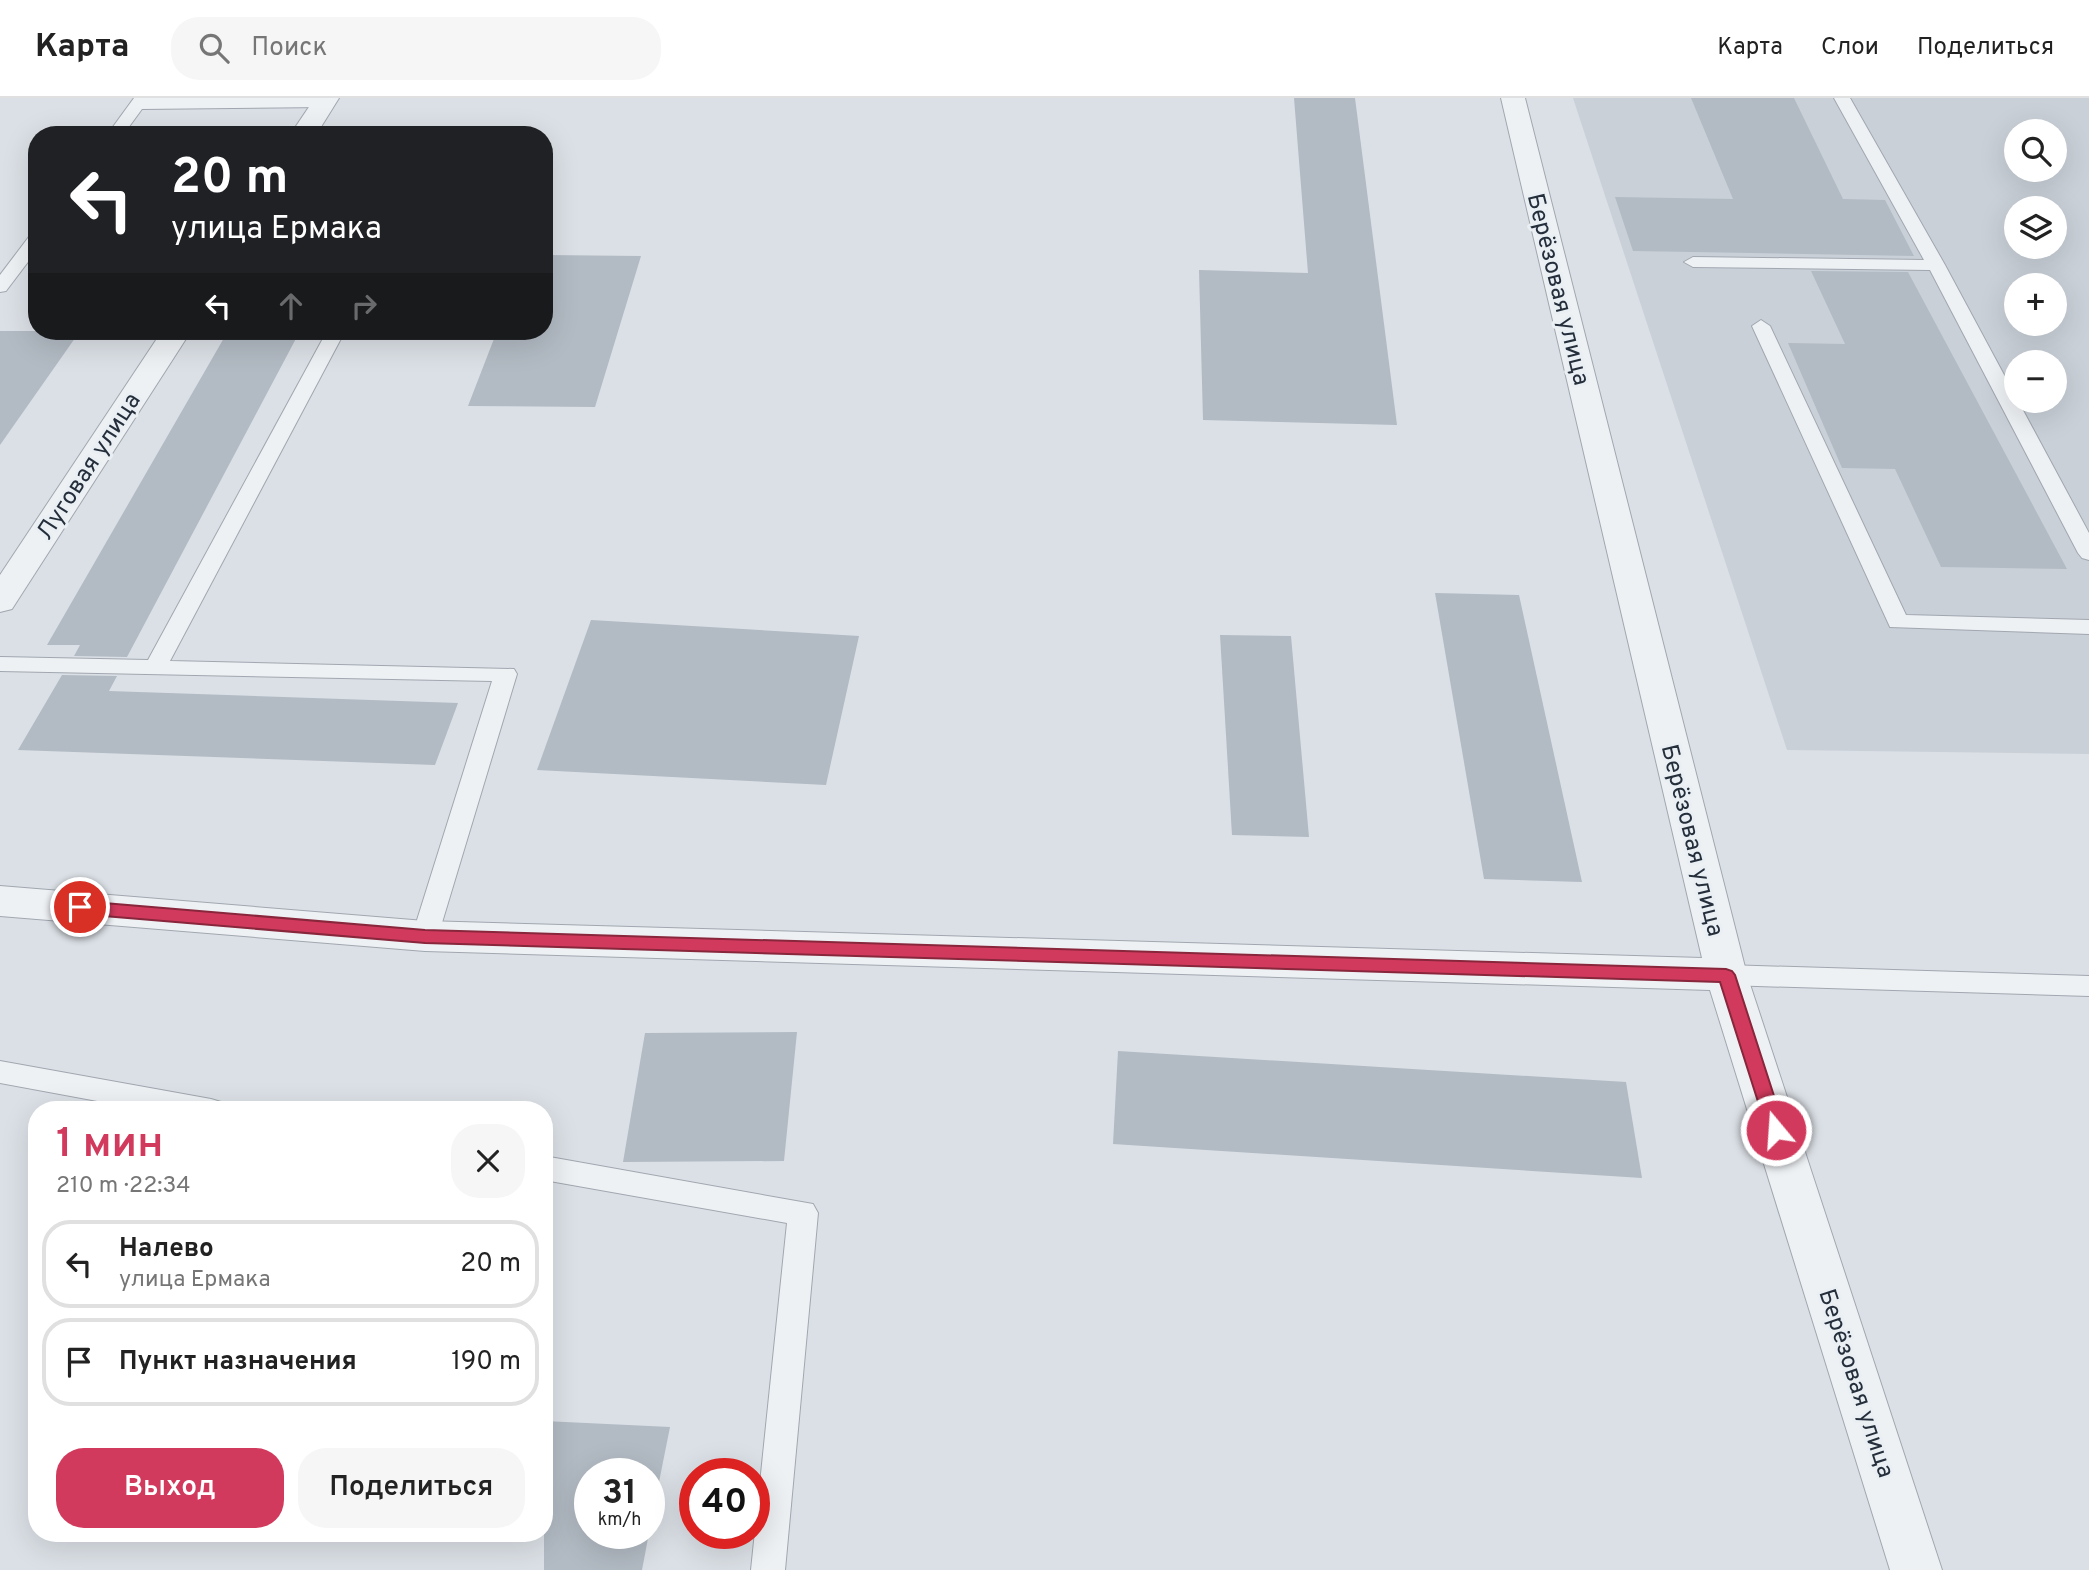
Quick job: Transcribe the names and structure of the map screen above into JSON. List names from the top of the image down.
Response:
{
  "streets": {
    "street": ["Берёзовая улица", "Луговая улица"]
  },
  "page": {
    "header": "Карта",
    "search": "Поиск",
    "nav": ["Карта", "Слои", "Поделиться"],
    "map_buttons": ["+", "−"],
    "turn": ["20 m", "улица Ермака"],
    "heading": ["1 мин", "210 m · 22:34"],
    "list": [
      {
        "name": "Налево",
        "note": "улица Ермака",
        "value": "20 m"
      },
      {
        "name": "Пункт назначения",
        "value": "190 m"
      }
    ],
    "buttons": ["Выход", "Поделиться"],
    "speed": "31 km/h",
    "limit": "40"
  }
}
